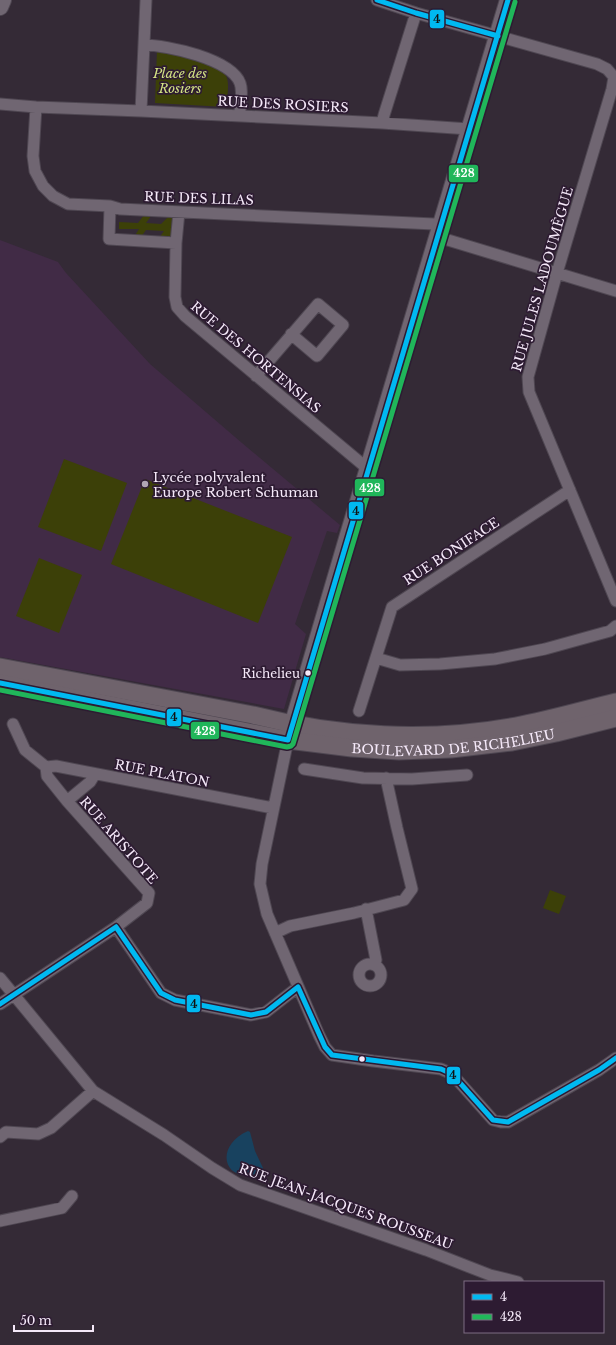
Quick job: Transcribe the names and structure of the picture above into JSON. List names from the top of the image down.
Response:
{
  "streets": {
    "main road": ["BOULEVARD DE RICHELIEU"],
    "street": [
      "RUE DES ROSIERS",
      "RUE DES LILAS",
      "RUE JULES LADOUMÈGUE",
      "RUE DES HORTENSIAS",
      "RUE BONIFACE",
      "RUE PLATON",
      "RUE ARISTOTE",
      "RUE JEAN-JACQUES ROUSSEAU"
    ]
  },
  "crossings": [
    ["RUE DES ROSIERS", "RUE DES LILAS"],
    ["RUE DES LILAS", "RUE JULES LADOUMÈGUE"],
    ["RUE DES LILAS", "RUE DES HORTENSIAS"],
    ["RUE JULES LADOUMÈGUE", "RUE BONIFACE"],
    ["RUE PLATON", "RUE ARISTOTE"],
    ["RUE ARISTOTE", "RUE JEAN-JACQUES ROUSSEAU"]
  ],
  "parks": ["Place des Rosiers"],
  "places": ["Lycée polyvalent Europe Robert Schuman", "Richelieu"],
  "lines": ["transit line 4", "transit line 428"],
  "legend": ["4", "428"],
  "scale_bar": "50 m"
}
